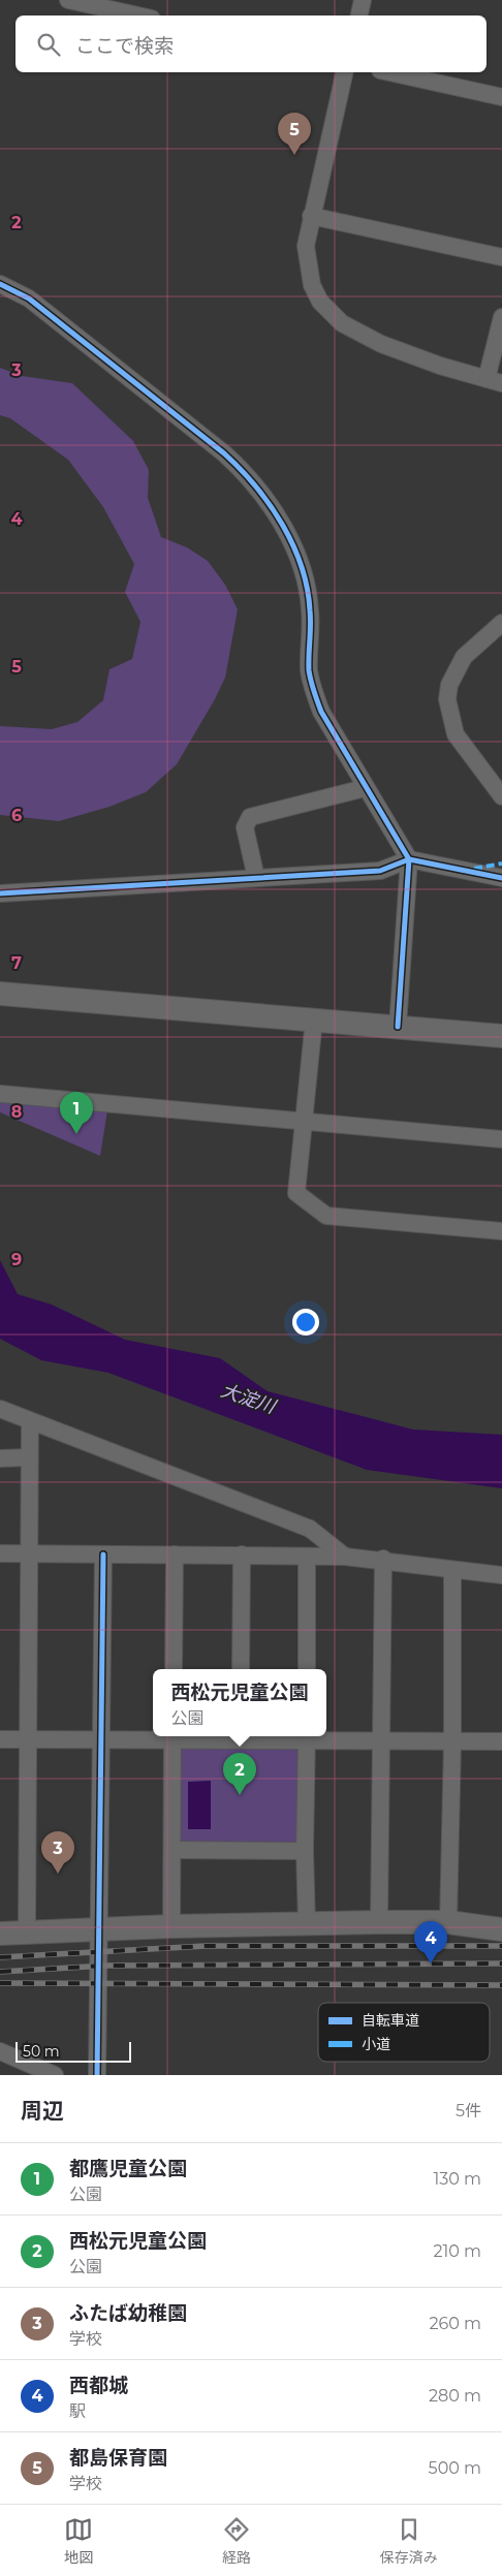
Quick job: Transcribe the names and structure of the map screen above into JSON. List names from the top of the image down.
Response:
{
  "water": ["大淀川"],
  "legend": ["自転車道", "小道"],
  "scale_bar": "50 m",
  "page": {
    "search": "ここで検索",
    "pins": [
      "5",
      "1",
      "2",
      "3",
      "4"
    ],
    "popup": ["西松元児童公園", "公園"],
    "scale": "50 m",
    "heading": ["周辺", "5件"],
    "list": [
      {
        "mark": "1",
        "name": "都鷹児童公園",
        "note": "公園",
        "value": "130 m"
      },
      {
        "mark": "2",
        "name": "西松元児童公園",
        "note": "公園",
        "value": "210 m"
      },
      {
        "mark": "3",
        "name": "ふたば幼稚園",
        "note": "学校",
        "value": "260 m"
      },
      {
        "mark": "4",
        "name": "西都城",
        "note": "駅",
        "value": "280 m"
      },
      {
        "mark": "5",
        "name": "都島保育園",
        "note": "学校",
        "value": "500 m"
      }
    ],
    "nav": ["地図", "経路", "保存済み"]
  },
  "grid": {
    "rows": [
      "2",
      "3",
      "4",
      "5",
      "6",
      "7",
      "8",
      "9"
    ]
  }
}
